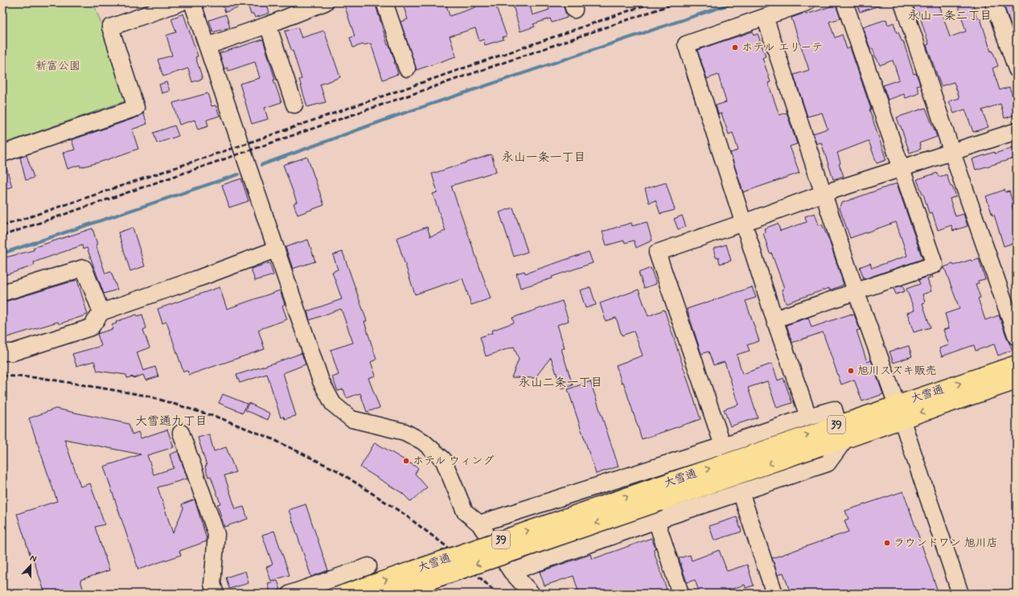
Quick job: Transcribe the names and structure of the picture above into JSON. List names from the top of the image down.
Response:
{
  "streets": {
    "highway": ["大雪通", "39"]
  },
  "districts": [
    "永山一条二丁目",
    "永山一条一丁目",
    "永山二条一丁目",
    "大雪通九丁目"
  ],
  "parks": ["新富公園"],
  "places": [
    "ホテル エリーテ",
    "旭川スズキ販売",
    "ホテル ウィング",
    "ラウンドワン 旭川店"
  ],
  "north": "top"
}
